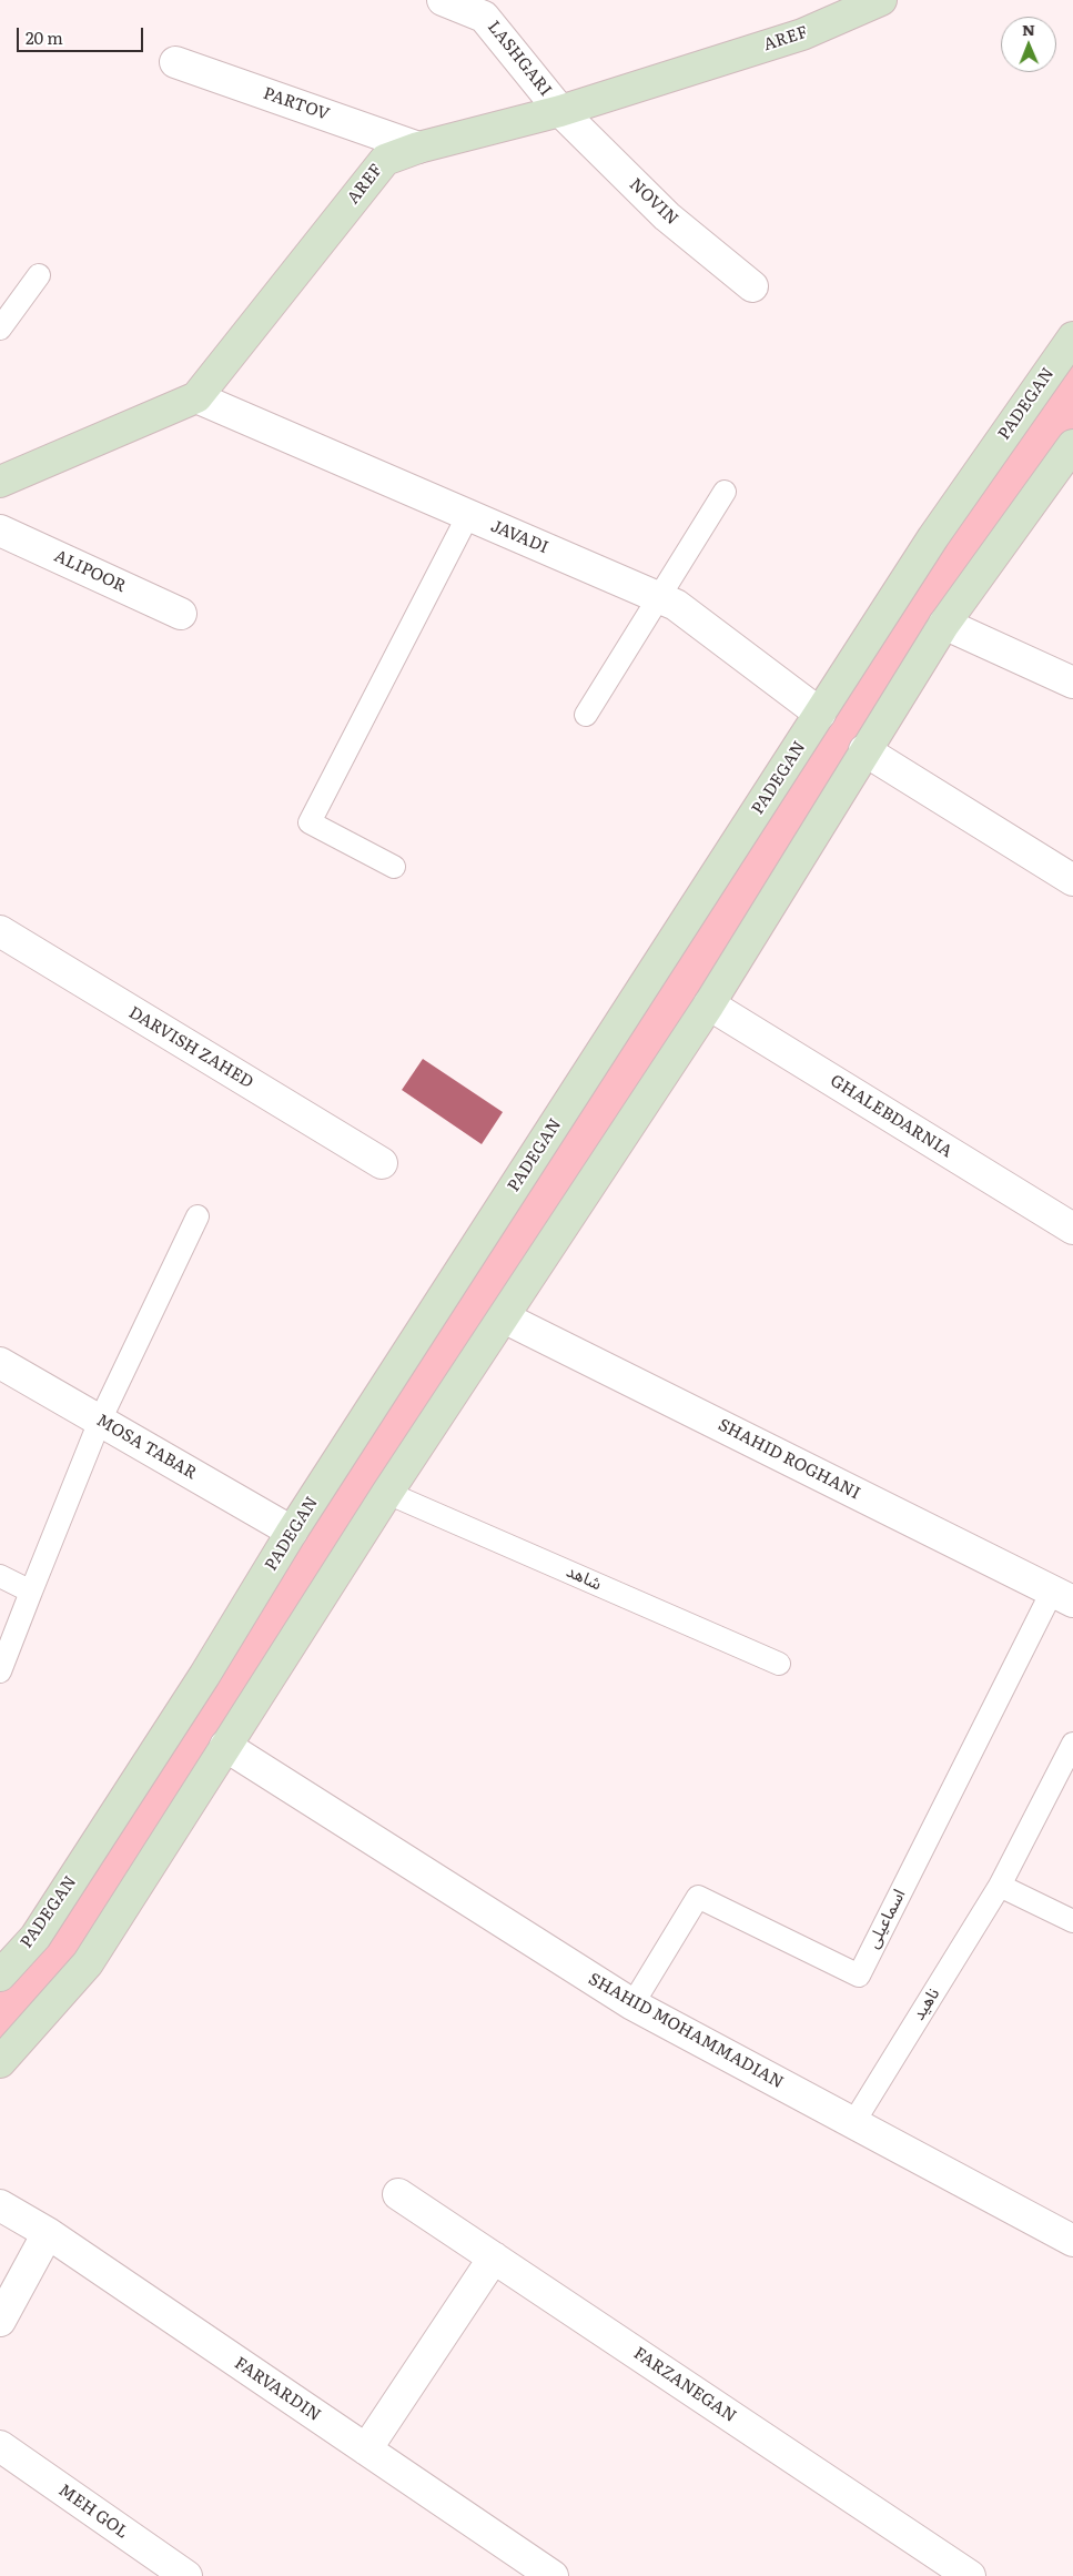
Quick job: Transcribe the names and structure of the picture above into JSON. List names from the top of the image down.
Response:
{
  "streets": {
    "main road": ["AREF", "PADEGAN"],
    "street": [
      "LASHGARI",
      "PARTOV",
      "NOVIN",
      "JAVADI",
      "ALIPOOR",
      "DARVISH ZAHED",
      "GHALEBDARNIA",
      "MOSA TABAR",
      "SHAHID ROGHANI",
      "SHAHID MOHAMMADIAN",
      "FARZANEGAN",
      "FARVARDIN",
      "MEH GOL"
    ],
    "lane": ["شاهد", "اسماعيلی", "ناهید"]
  },
  "crossings": [
    ["AREF", "LASHGARI"],
    ["AREF", "PARTOV"],
    ["AREF", "NOVIN"],
    ["AREF", "JAVADI"],
    ["LASHGARI", "NOVIN"],
    ["PADEGAN", "JAVADI"],
    ["PADEGAN", "MOSA TABAR"],
    ["SHAHID ROGHANI", "اسماعيلی"],
    ["اسماعيلی", "SHAHID MOHAMMADIAN"],
    ["ناهید", "SHAHID MOHAMMADIAN"]
  ],
  "scale_bar": "20 m",
  "north": "top"
}
